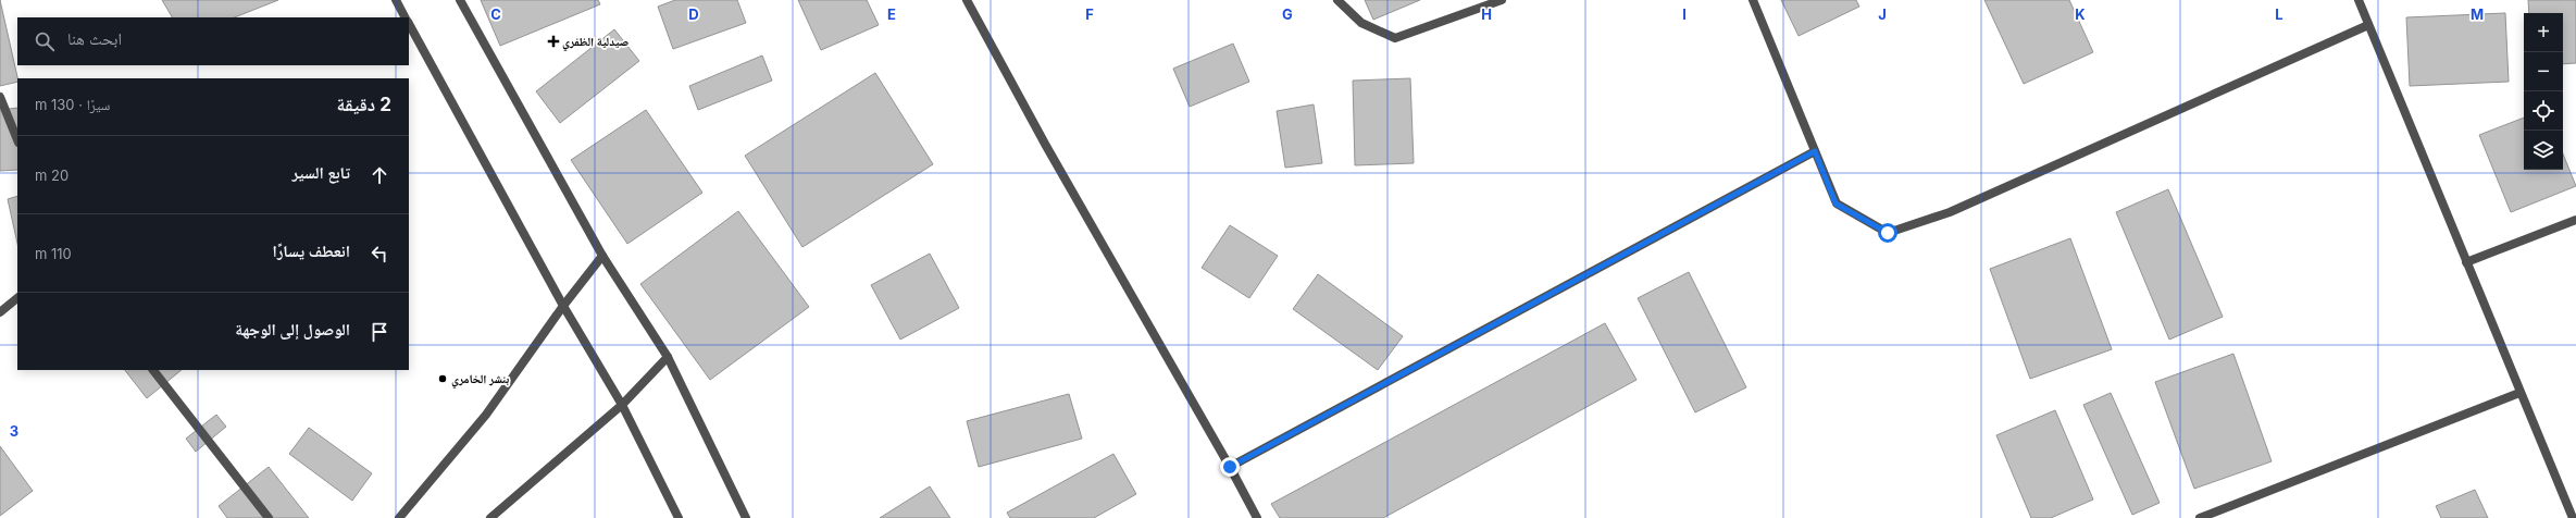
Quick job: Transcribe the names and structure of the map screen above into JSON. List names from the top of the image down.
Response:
{
  "places": {
    "health": ["صيدلية الظفري"],
    "other": ["بنشر الخامري"]
  },
  "page": {
    "map_buttons": ["+", "−"],
    "search": "ابحث هنا",
    "heading": ["2 دقيقة", "سيرًا · 130 m"],
    "list": [
      ["تابع السير", "20 m"],
      ["انعطف يسارًا", "110 m"],
      "الوصول إلى الوجهة"
    ]
  },
  "grid": {
    "columns": [
      "C",
      "D",
      "E",
      "F",
      "G",
      "H",
      "I",
      "J",
      "K",
      "L",
      "M"
    ],
    "rows": ["3"]
  }
}
